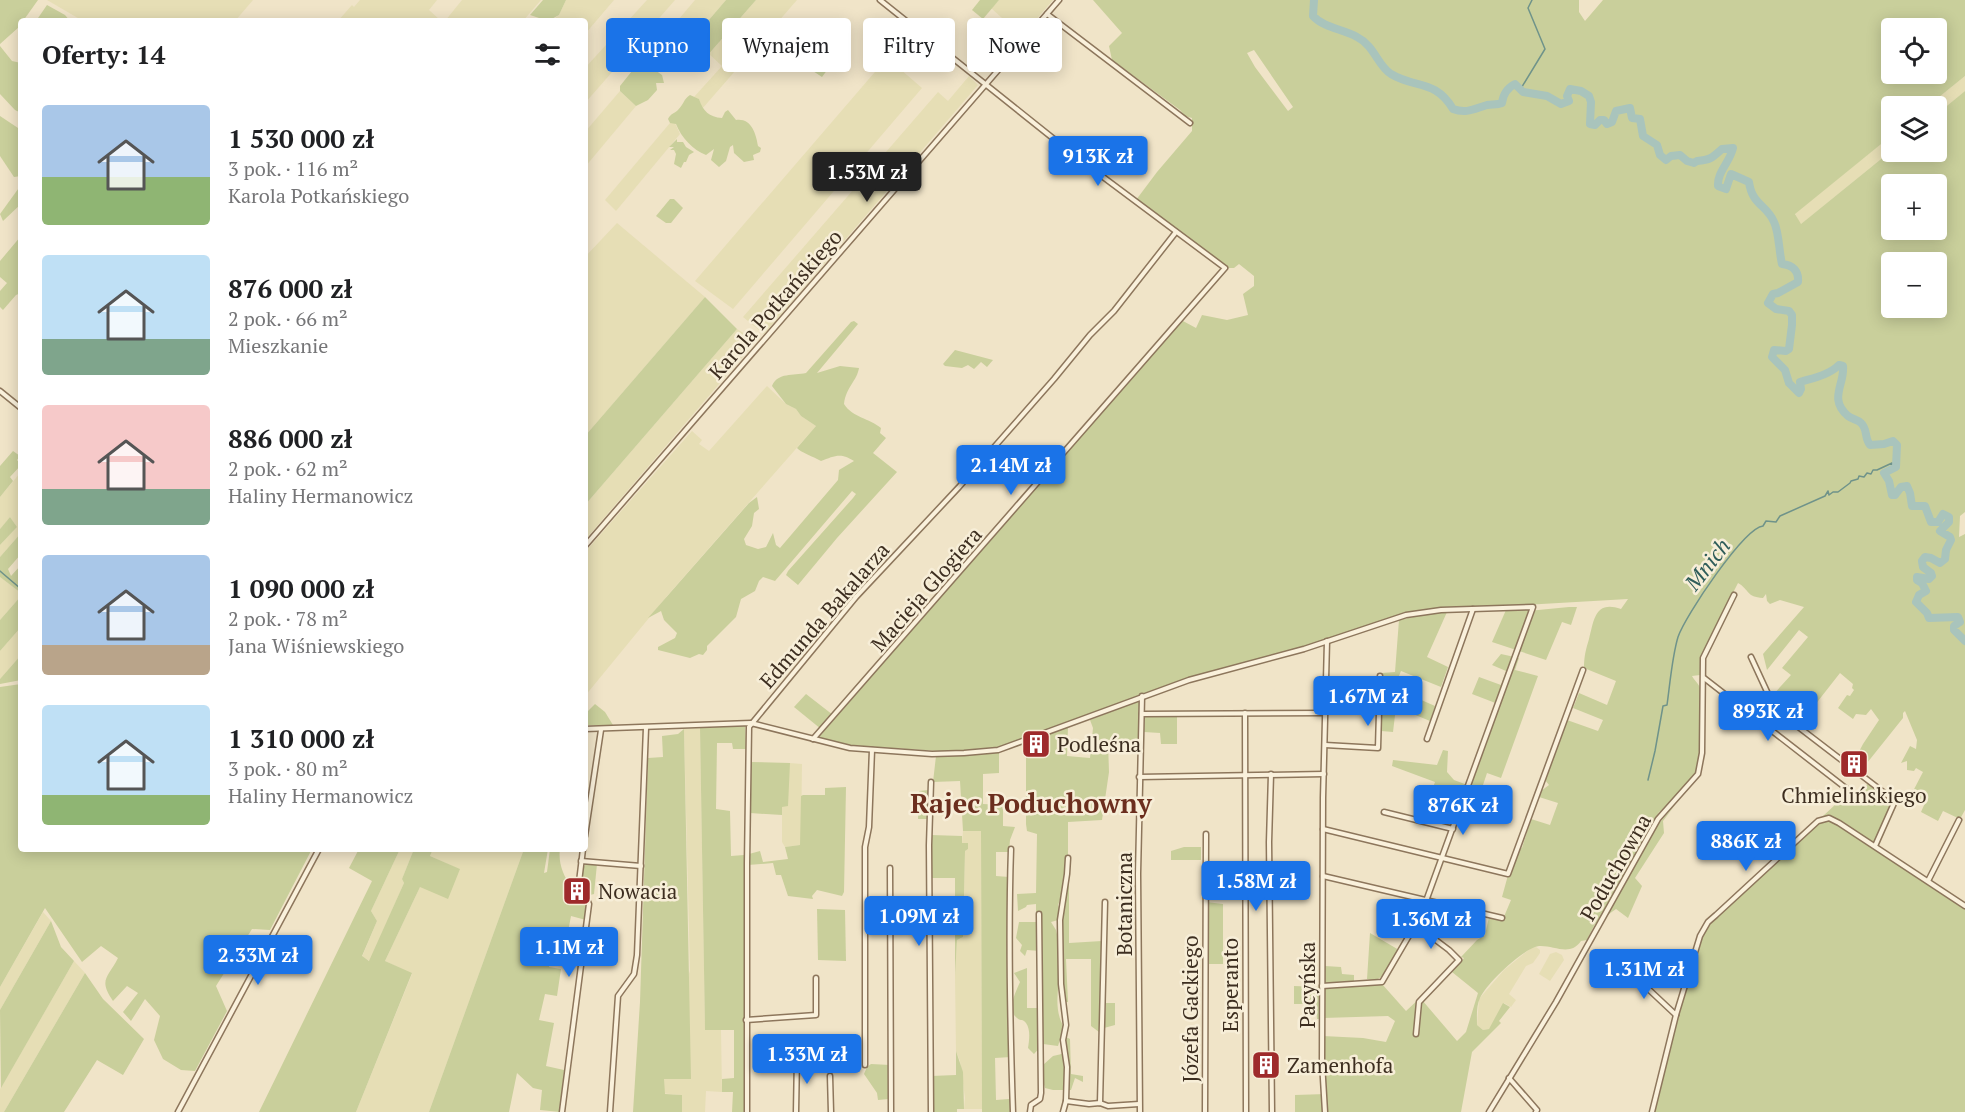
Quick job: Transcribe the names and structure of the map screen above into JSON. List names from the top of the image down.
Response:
{
  "streets": {
    "street": [
      "Karola Potkańskiego",
      "Macieja Glogiera",
      "Edmunda Bakalarza",
      "Poduchowna",
      "Botaniczna",
      "Esperanto",
      "Pacyńska",
      "Józefa Gackiego"
    ]
  },
  "crossings": [
    ["Macieja Glogiera", "Edmunda Bakalarza"]
  ],
  "districts": ["Rajec Poduchowny"],
  "water": ["Mnich"],
  "places": {
    "building": [
      "Podleśna",
      "Chmielińskiego",
      "Nowacia",
      "Zamenhofa"
    ]
  },
  "page": {
    "map_buttons": ["+", "−"],
    "chip": [
      "Kupno",
      "Wynajem",
      "Filtry",
      "Nowe"
    ],
    "heading": "Oferty: 14",
    "list": [
      {
        "name": "1 530 000 zł",
        "note": "3 pok. · 116 m² · Karola Potkańskiego"
      },
      {
        "name": "876 000 zł",
        "note": "2 pok. · 66 m² · Mieszkanie"
      },
      {
        "name": "886 000 zł",
        "note": "2 pok. · 62 m² · Haliny Hermanowicz"
      },
      {
        "name": "1 090 000 zł",
        "note": "2 pok. · 78 m² · Jana Wiśniewskiego"
      },
      {
        "name": "1 310 000 zł",
        "note": "3 pok. · 80 m² · Haliny Hermanowicz"
      }
    ],
    "price": [
      "913K zł",
      "1.53M zł",
      "2.14M zł",
      "1.67M zł",
      "893K zł",
      "876K zł",
      "886K zł",
      "1.58M zł",
      "1.09M zł",
      "1.36M zł",
      "1.1M zł",
      "2.33M zł",
      "1.31M zł",
      "1.33M zł"
    ]
  }
}
